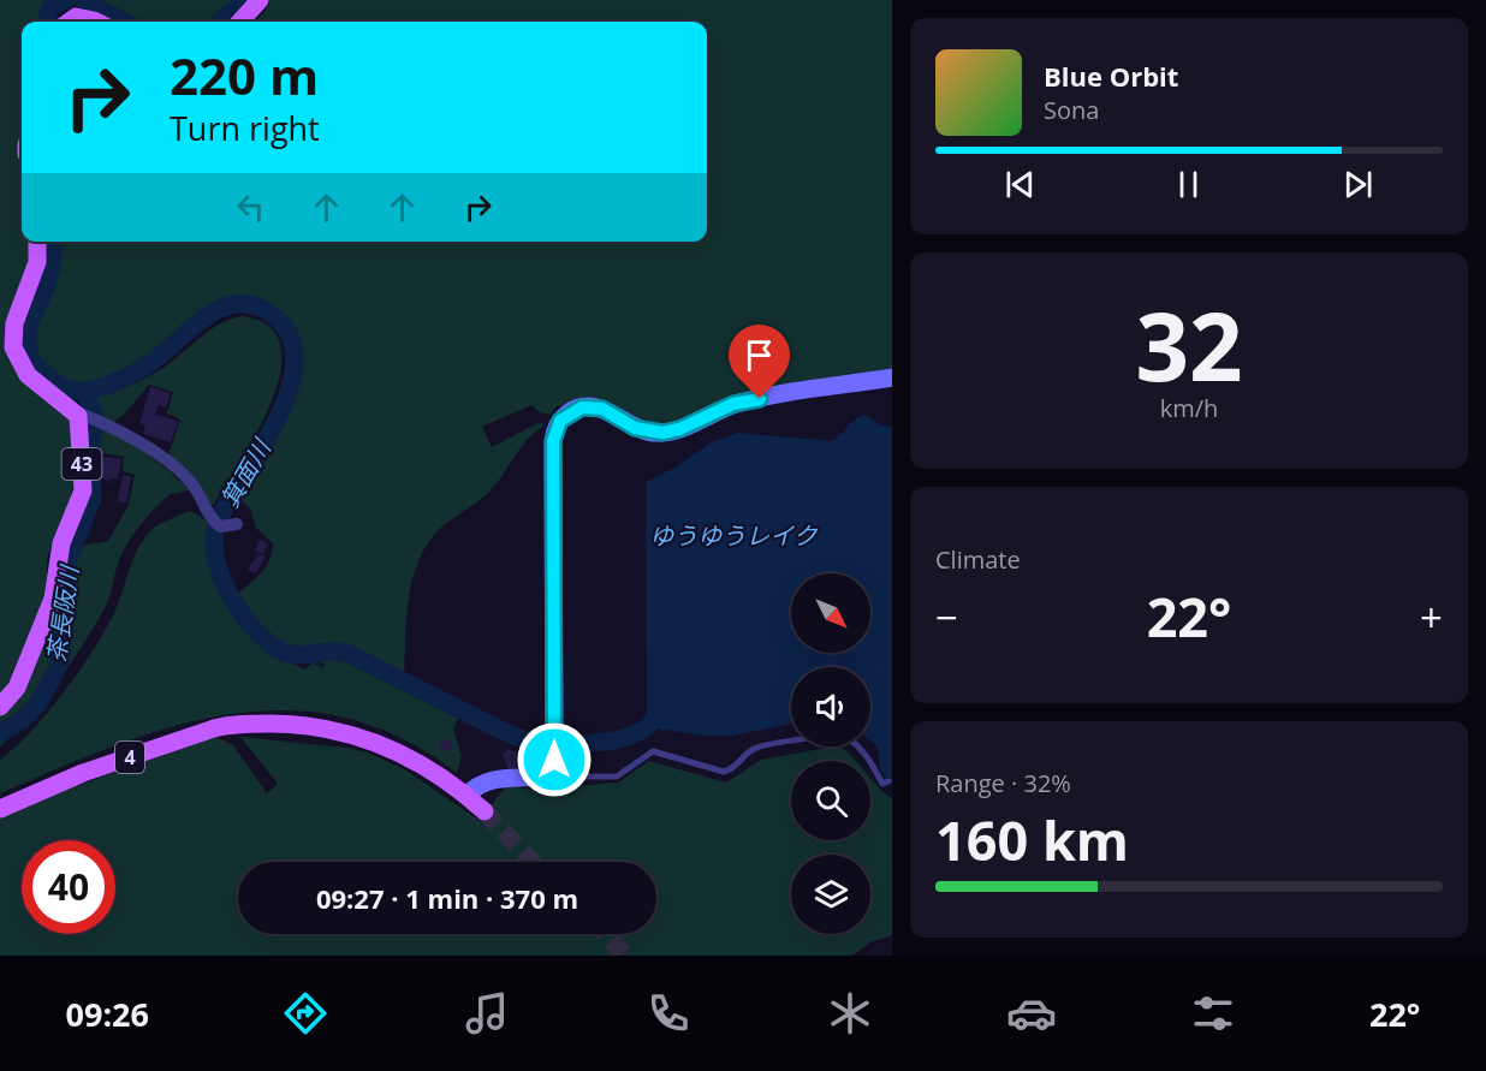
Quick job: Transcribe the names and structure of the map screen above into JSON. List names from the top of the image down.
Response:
{
  "streets": {
    "main road": ["43", "4"]
  },
  "water": ["箕面川", "ゆうゆうレイク", "茶長阪川"],
  "north": "bottom right",
  "page": {
    "turn": ["220 m", "Turn right"],
    "song": ["Blue Orbit", "Sona"],
    "tile": [
      ["32", "km/h"],
      "Climate",
      ["Range · 32%", "160 km"]
    ],
    "heat": ["−", "22°", "+"],
    "limit": "40",
    "trip": "09:27 · 1 min · 370 m",
    "tabs": ["09:26", "22°"]
  }
}
